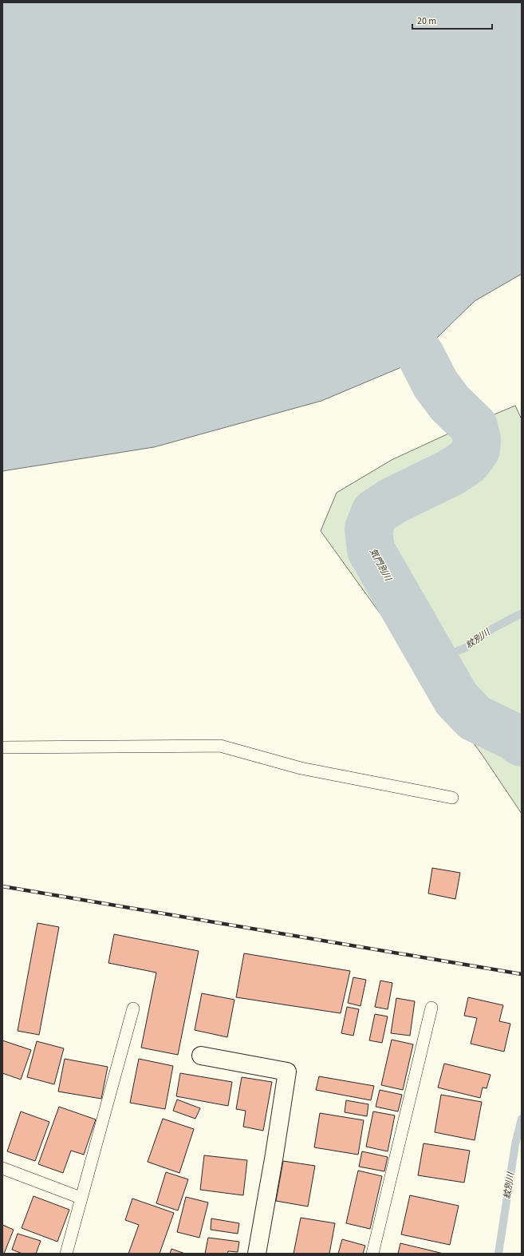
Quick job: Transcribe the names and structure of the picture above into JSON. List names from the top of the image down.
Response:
{
  "water": ["気門別川", "紋別川"],
  "scale_bar": "20 m"
}
